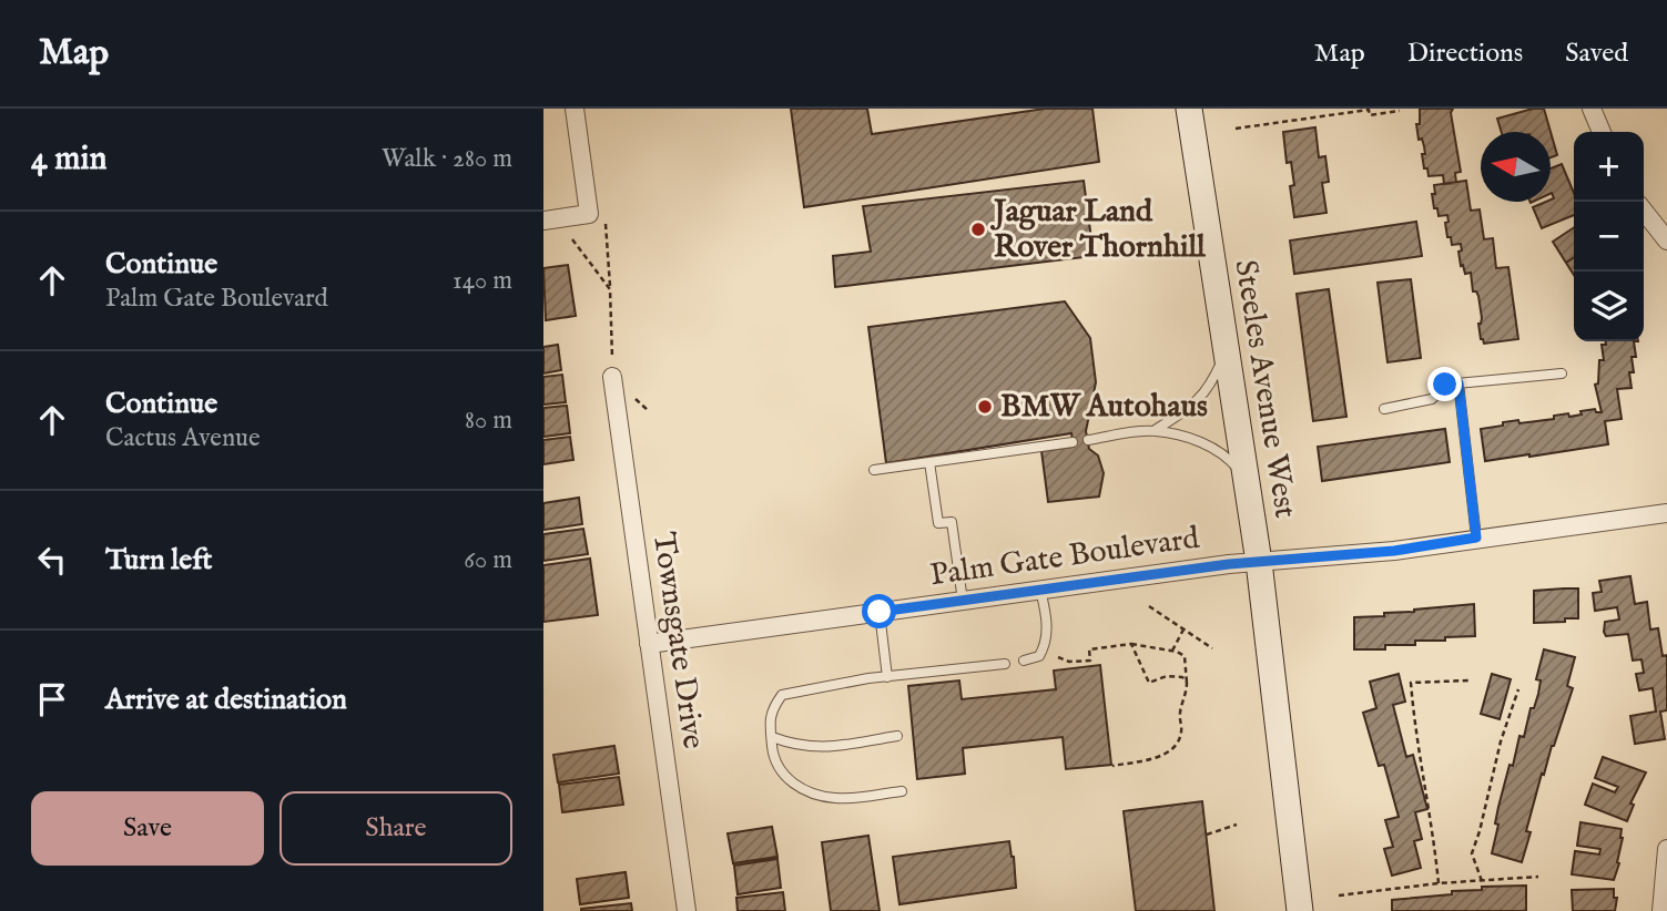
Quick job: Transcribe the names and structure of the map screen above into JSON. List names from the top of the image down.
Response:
{
  "streets": {
    "main road": ["Steeles Avenue West"],
    "street": ["Palm Gate Boulevard", "Townsgate Drive"]
  },
  "crossings": [
    ["Steeles Avenue West", "Palm Gate Boulevard"],
    ["Palm Gate Boulevard", "Townsgate Drive"]
  ],
  "places": ["Jaguar Land Rover Thornhill", "BMW Autohaus"],
  "north": "left",
  "page": {
    "header": "Map",
    "nav": ["Map", "Directions", "Saved"],
    "heading": ["4 min", "Walk · 280 m"],
    "map_buttons": ["+", "−"],
    "list": [
      ["Continue", "Palm Gate Boulevard", "140 m"],
      ["Continue", "Cactus Avenue", "80 m"],
      ["Turn left", "60 m"],
      "Arrive at destination"
    ],
    "buttons": ["Save", "Share"]
  }
}
